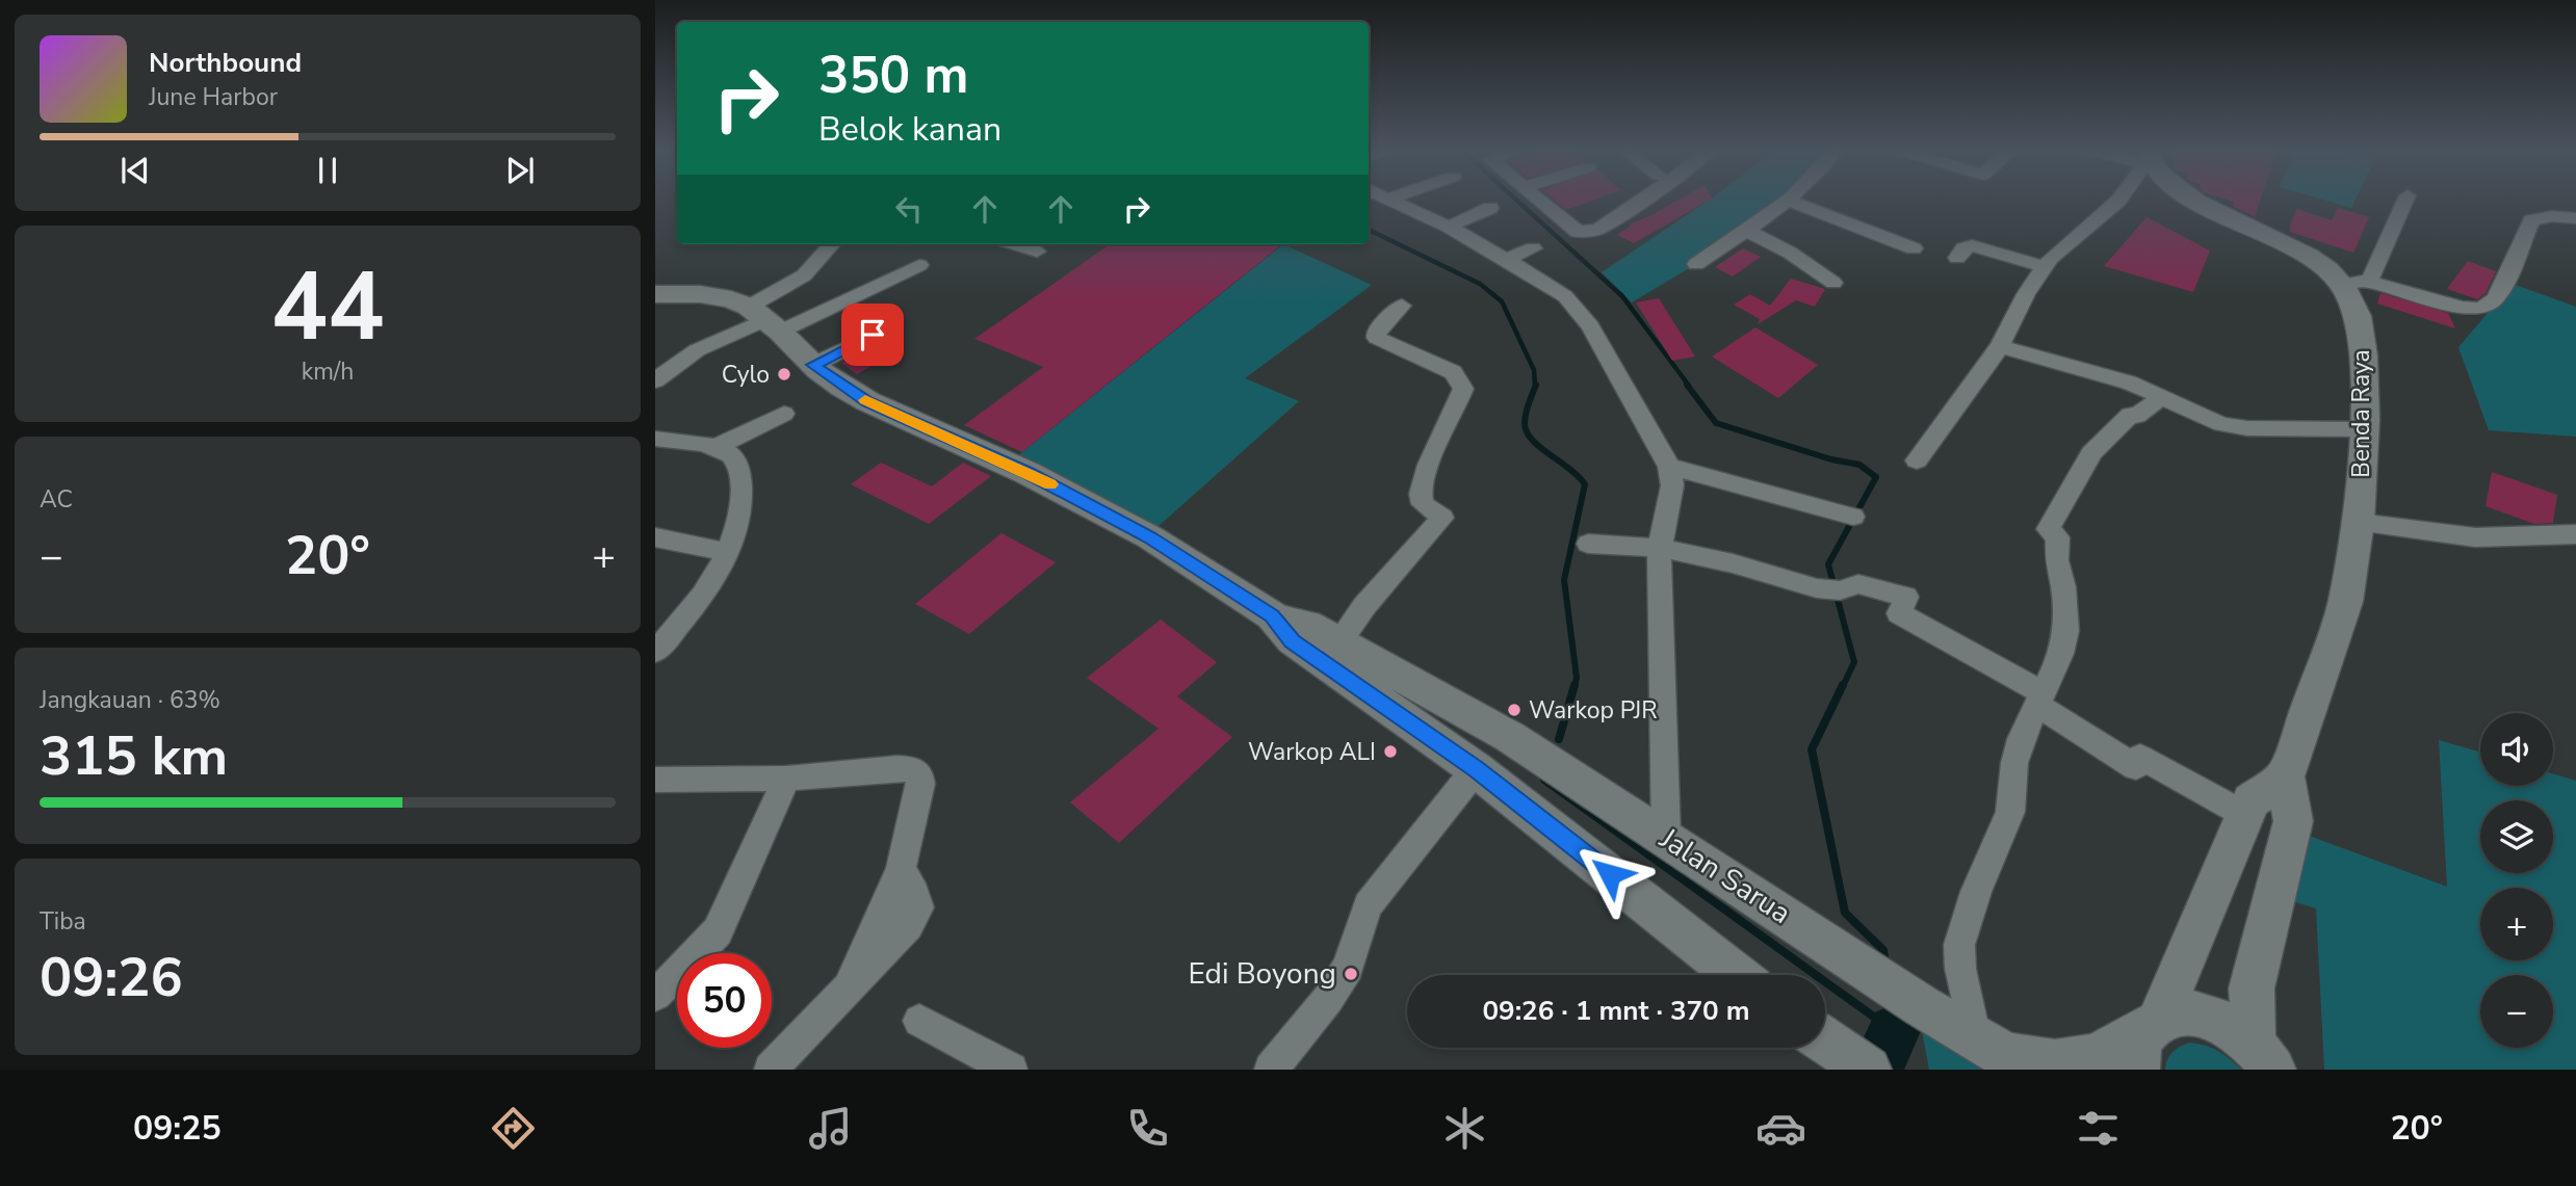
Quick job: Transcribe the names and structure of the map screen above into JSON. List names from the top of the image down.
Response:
{
  "streets": {
    "main road": ["Benda Raya", "Jalan Sarua"]
  },
  "crossings": [
    ["Benda Raya", "Jalan Sarua"]
  ],
  "places": [
    "Cylo",
    "Warkop PJR",
    "Warkop ALI",
    "Edi Boyong"
  ],
  "page": {
    "turn": ["350 m", "Belok kanan"],
    "song": ["Northbound", "June Harbor"],
    "tile": [
      ["44", "km/h"],
      "AC",
      ["Jangkauan · 63%", "315 km"],
      ["Tiba", "09:26"]
    ],
    "heat": ["−", "20°", "+"],
    "map_buttons": ["+", "−"],
    "limit": "50",
    "trip": "09:26 · 1 mnt · 370 m",
    "tabs": ["09:25", "20°"]
  }
}
